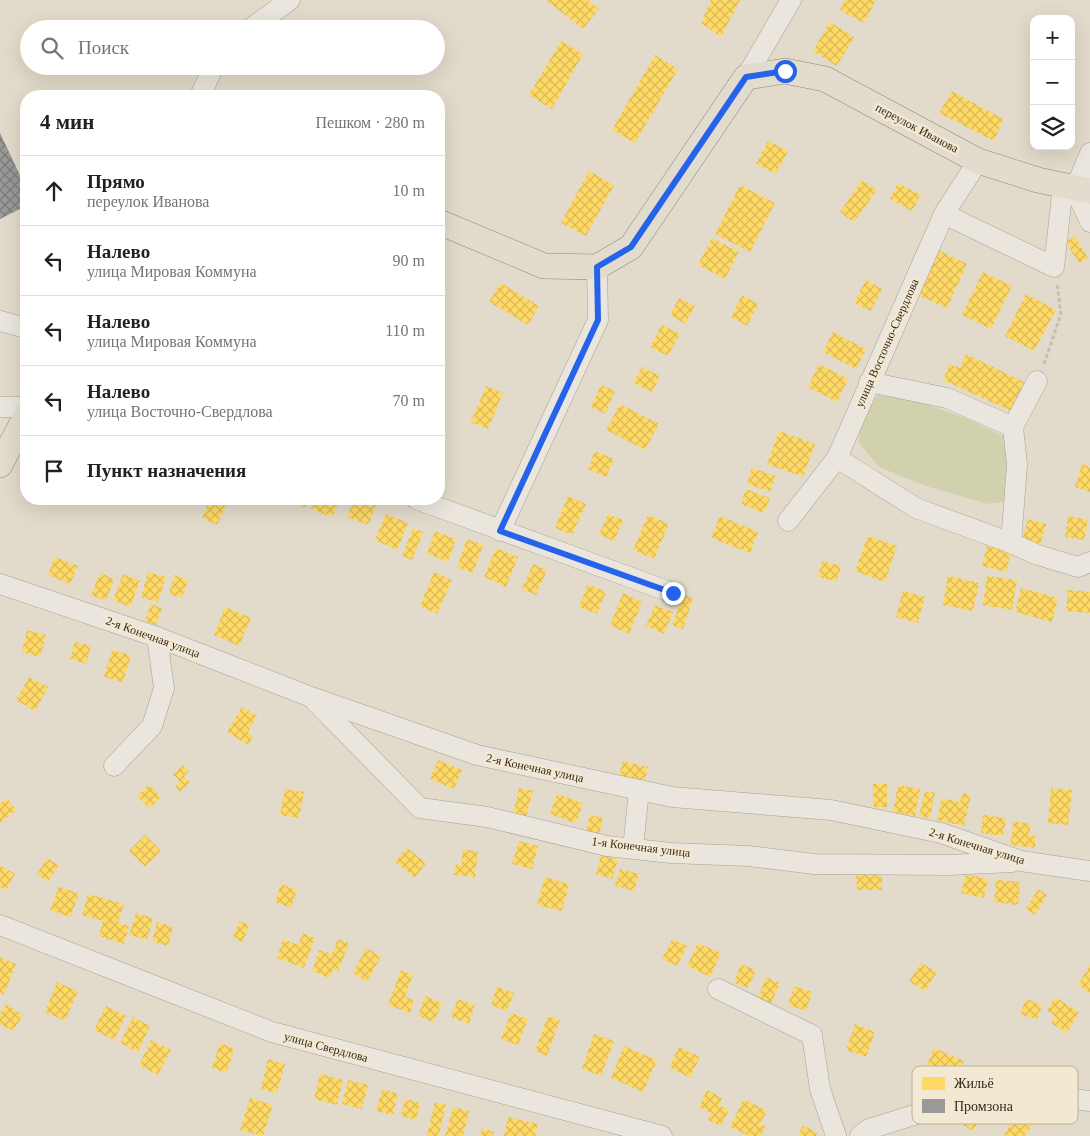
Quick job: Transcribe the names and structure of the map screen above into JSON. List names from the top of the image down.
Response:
{
  "streets": {
    "main road": ["переулок Иванова"],
    "street": [
      "улица Восточно-Свердлова",
      "2-я Конечная улица",
      "1-я Конечная улица",
      "улица Свердлова"
    ]
  },
  "crossings": [
    ["переулок Иванова", "улица Восточно-Свердлова"],
    ["2-я Конечная улица", "1-я Конечная улица"]
  ],
  "legend": ["Жильё", "Промзона"],
  "page": {
    "map_buttons": ["+", "−"],
    "search": "Поиск",
    "heading": ["4 мин", "Пешком · 280 m"],
    "list": [
      ["Прямо", "переулок Иванова", "10 m"],
      ["Налево", "улица Мировая Коммуна", "90 m"],
      ["Налево", "улица Мировая Коммуна", "110 m"],
      ["Налево", "улица Восточно-Свердлова", "70 m"],
      "Пункт назначения"
    ]
  }
}
